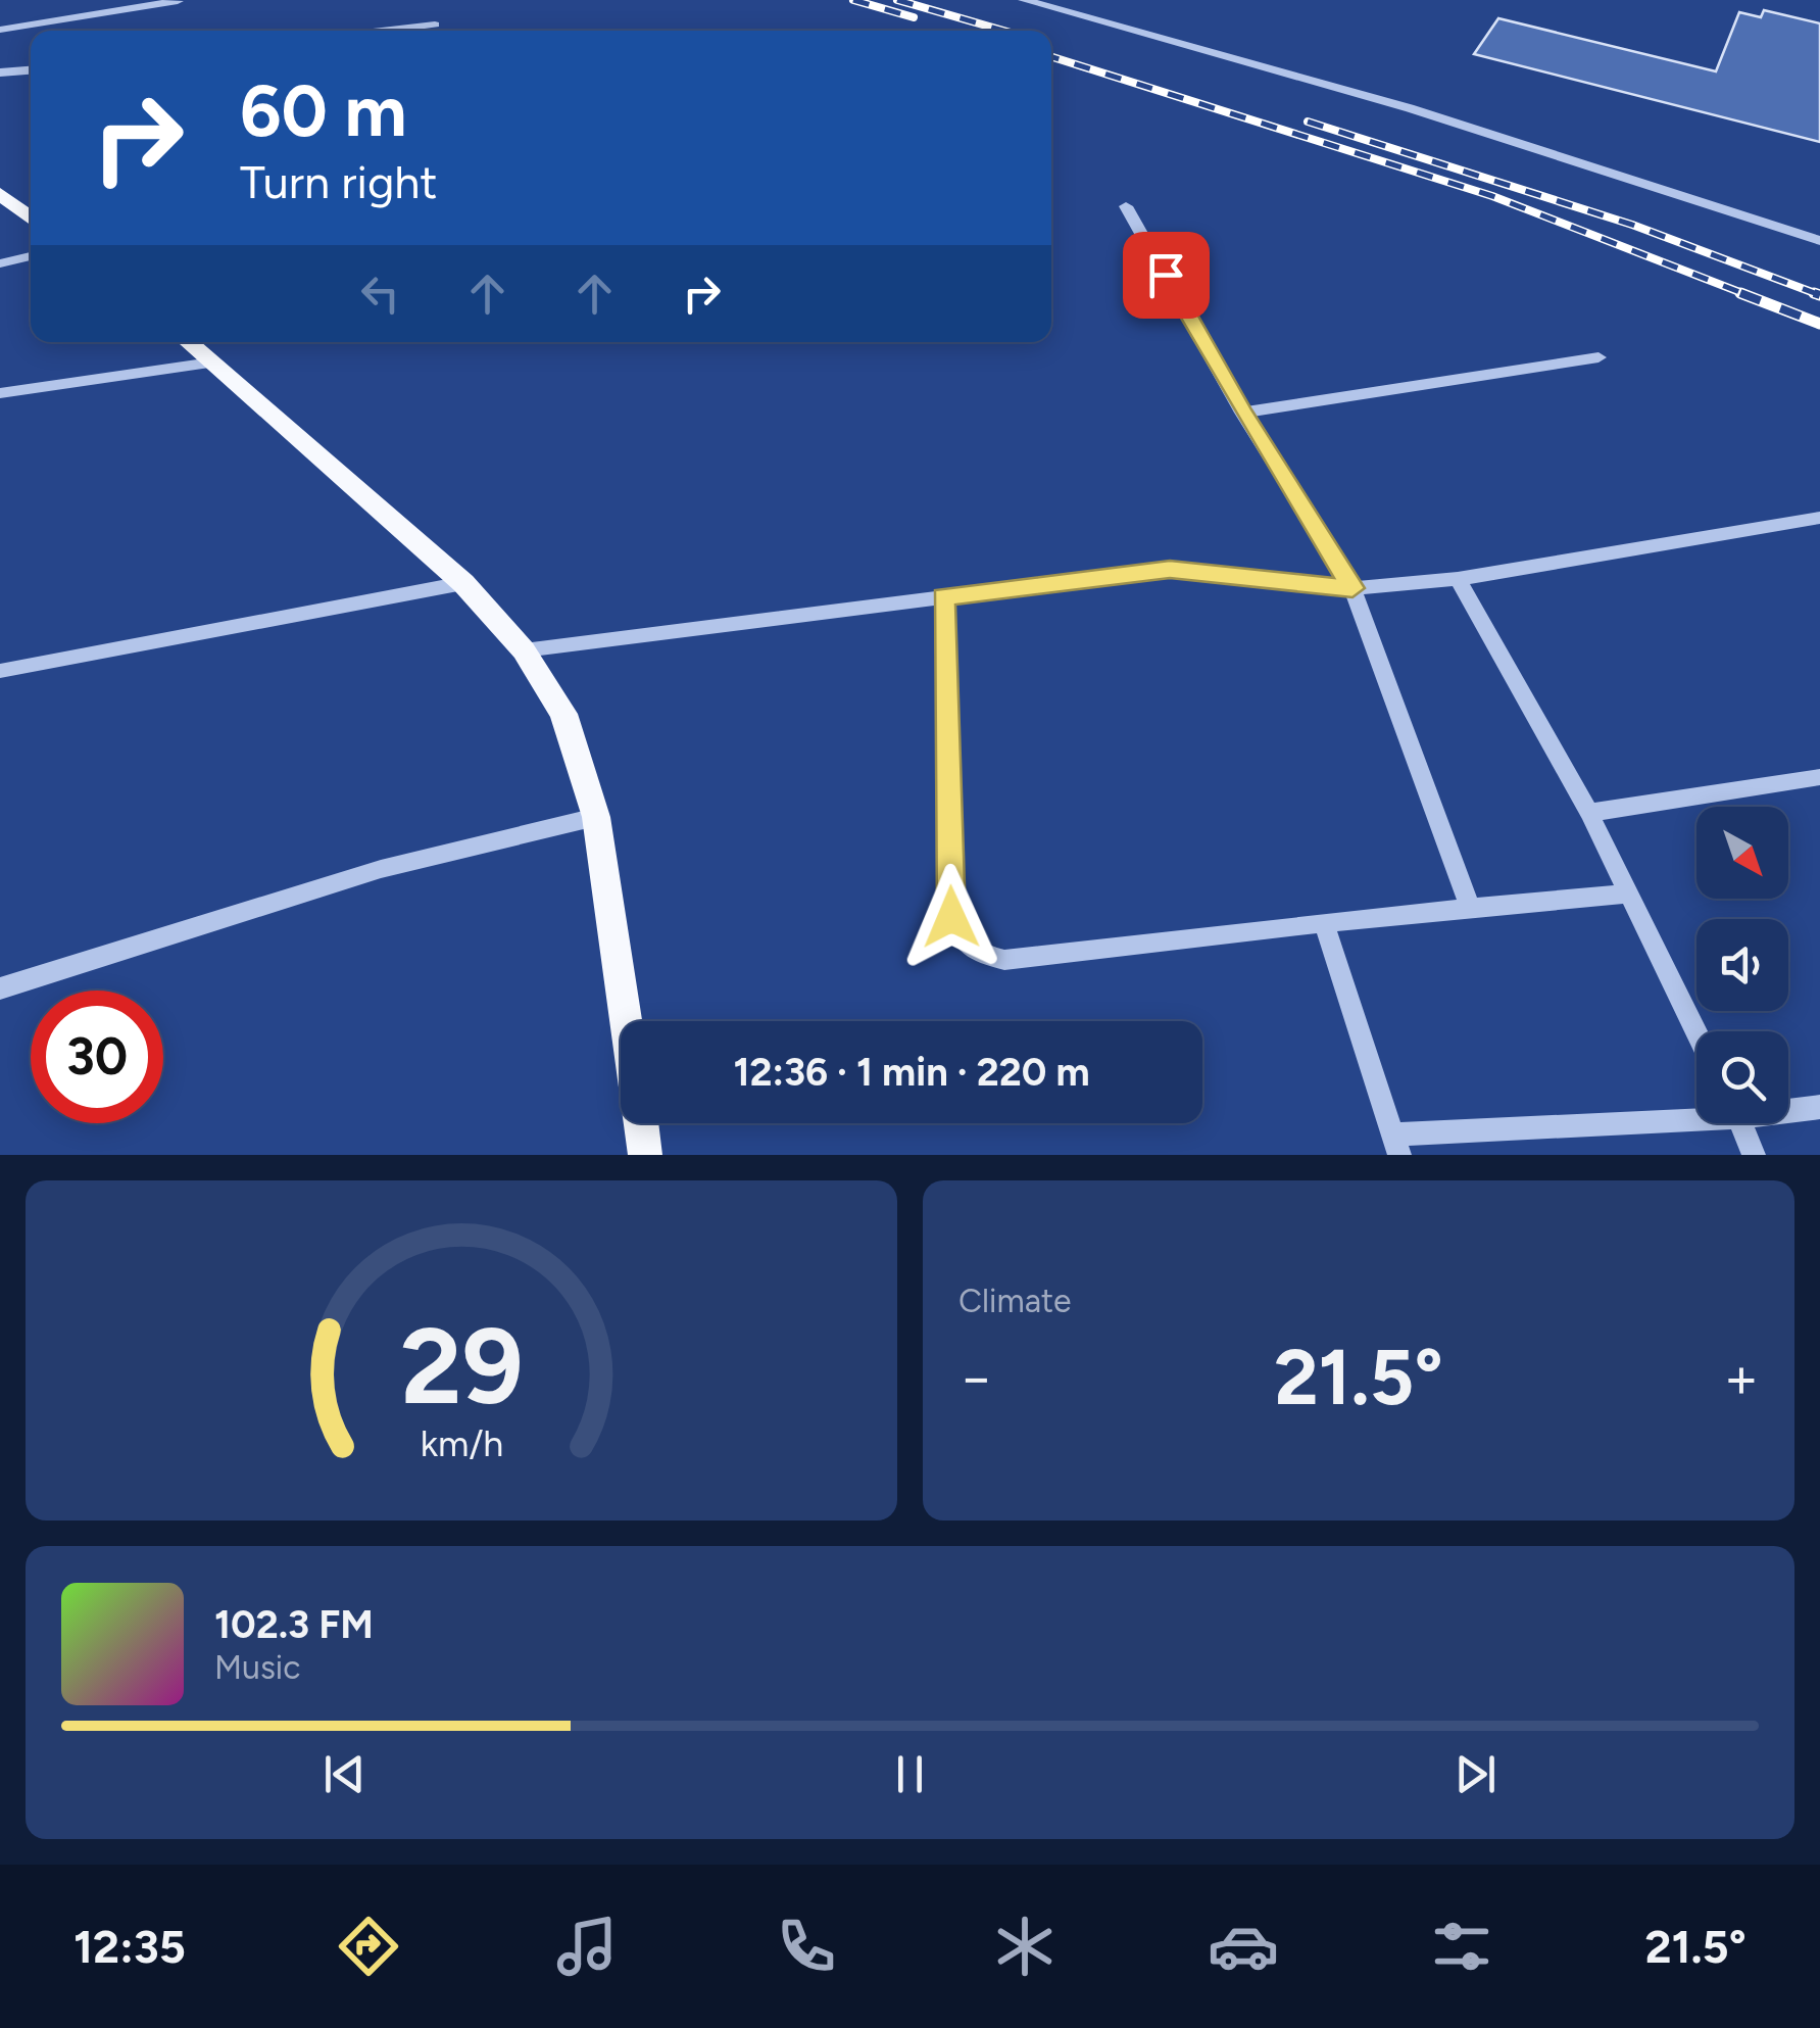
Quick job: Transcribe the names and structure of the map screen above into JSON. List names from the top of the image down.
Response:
{
  "north": "bottom right",
  "page": {
    "turn": ["60 m", "Turn right"],
    "limit": "30",
    "trip": "12:36 · 1 min · 220 m",
    "tile": "Climate",
    "heat": ["−", "21.5°", "+"],
    "song": ["102.3 FM", "Music"],
    "tabs": ["12:35", "21.5°"],
    "gauge": ["29", "km/h"]
  }
}
